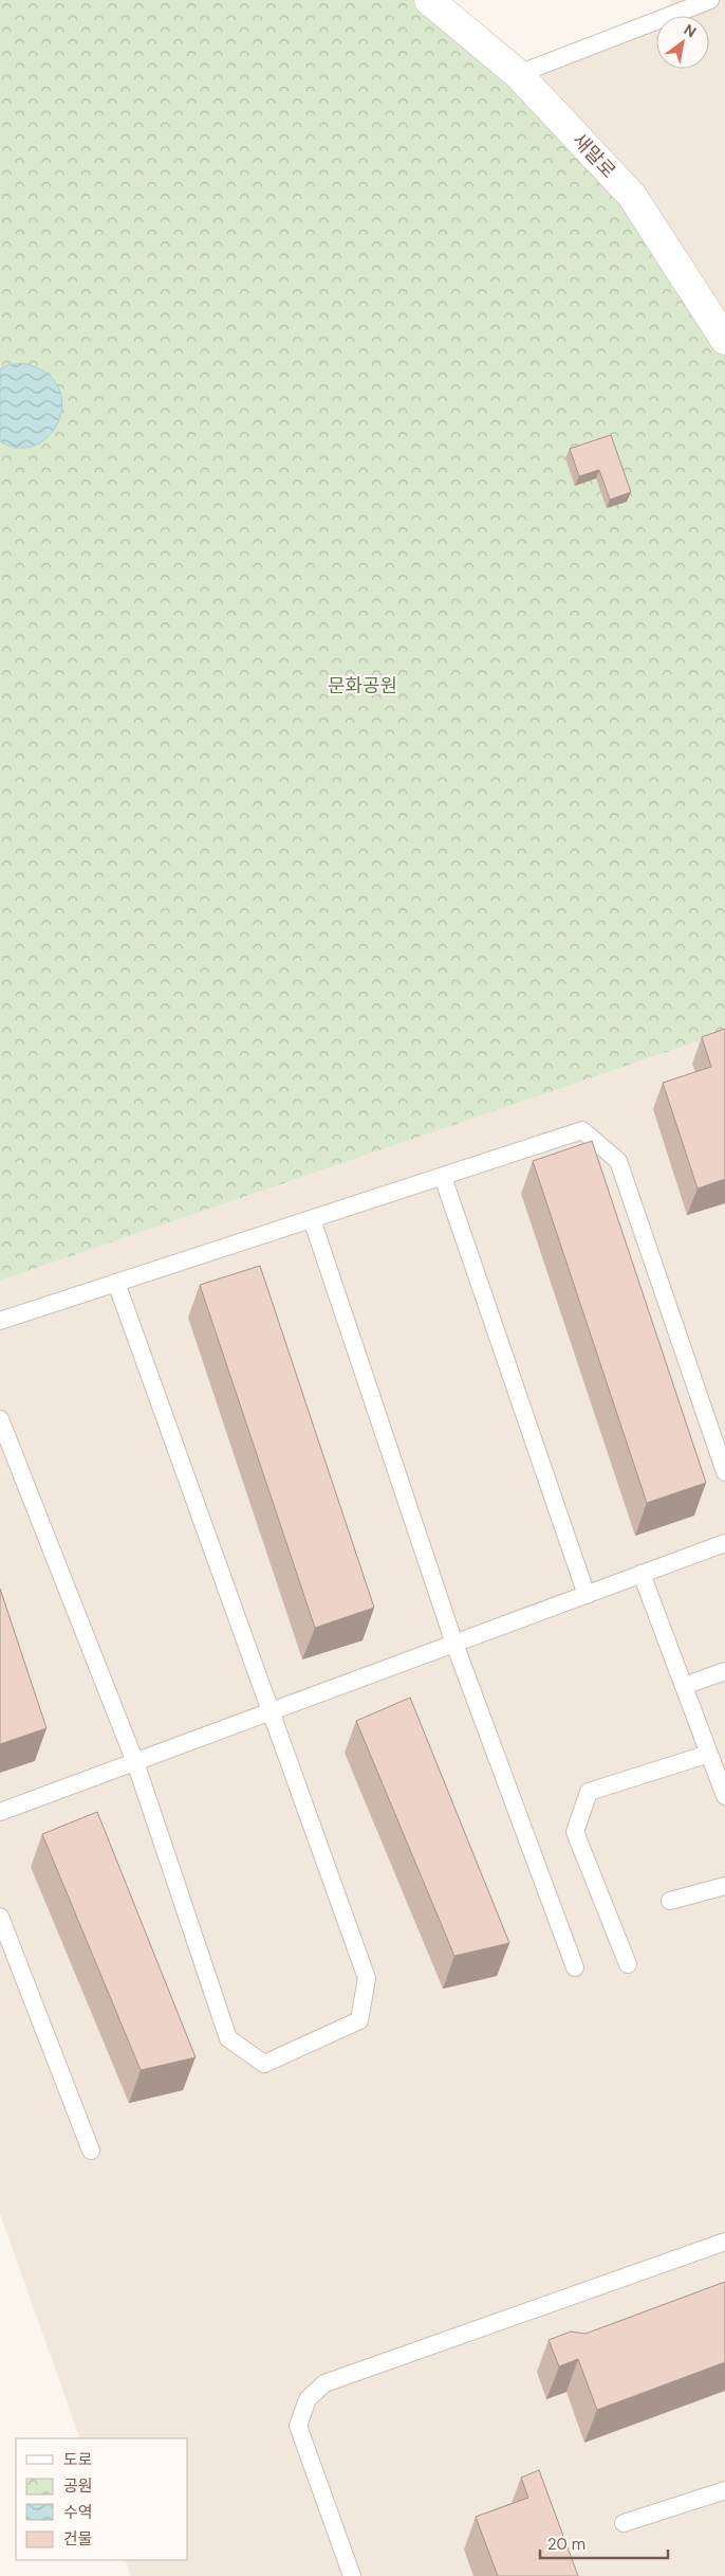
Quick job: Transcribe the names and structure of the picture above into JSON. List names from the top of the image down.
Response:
{
  "streets": {
    "street": ["새말로"]
  },
  "parks": ["문화공원"],
  "legend": [
    "도로",
    "공원",
    "수역",
    "건물"
  ],
  "scale_bar": "20 m",
  "north": "top right"
}
